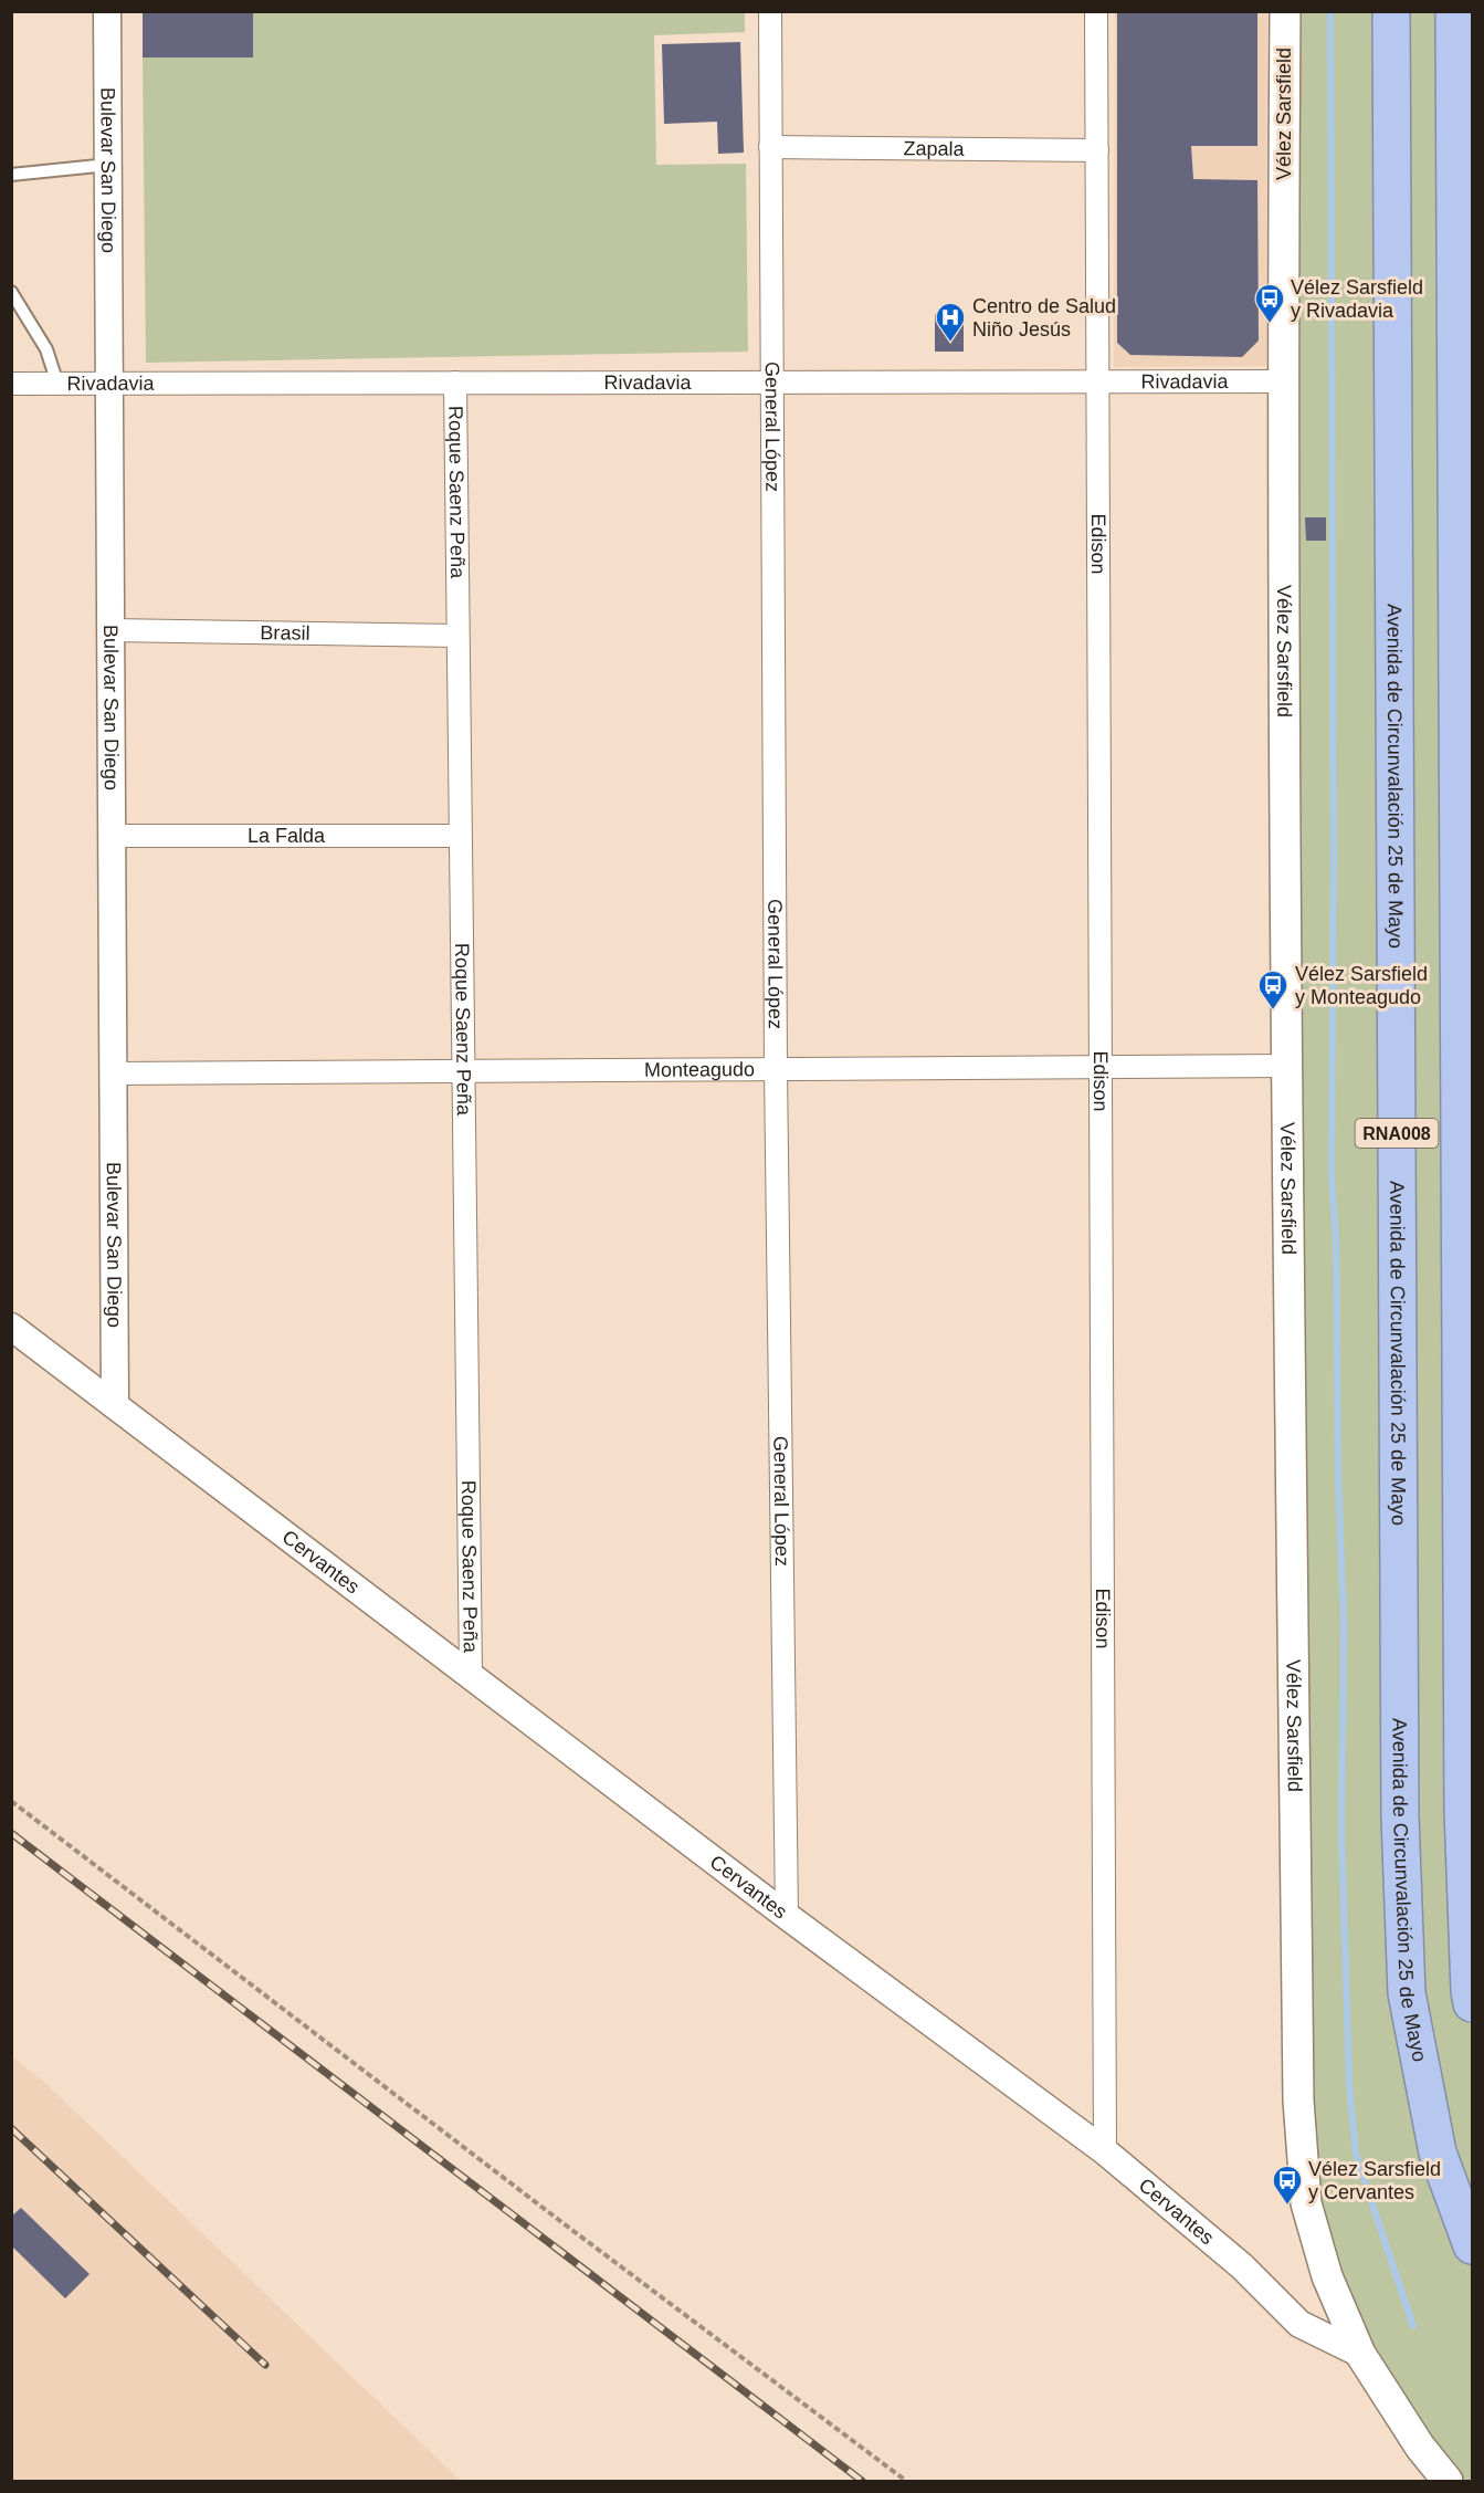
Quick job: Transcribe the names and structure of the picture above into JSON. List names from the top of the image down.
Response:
{
  "streets": {
    "highway": ["Avenida de Circunvalación 25 de Mayo", "RNA008"],
    "main road": ["Vélez Sarsfield", "Cervantes"],
    "street": [
      "Zapala",
      "Bulevar San Diego",
      "Rivadavia",
      "General López",
      "Roque Saenz Peña",
      "Edison",
      "Brasil",
      "La Falda",
      "Monteagudo"
    ]
  },
  "crossings": [
    ["Vélez Sarsfield", "Rivadavia"],
    ["Vélez Sarsfield", "Monteagudo"],
    ["Vélez Sarsfield", "Cervantes"],
    ["Zapala", "General López"],
    ["Zapala", "Edison"],
    ["Bulevar San Diego", "Rivadavia"],
    ["Bulevar San Diego", "Brasil"],
    ["Bulevar San Diego", "La Falda"],
    ["Bulevar San Diego", "Monteagudo"],
    ["Bulevar San Diego", "Cervantes"],
    ["Rivadavia", "General López"],
    ["Rivadavia", "Roque Saenz Peña"],
    ["Rivadavia", "Edison"],
    ["General López", "Monteagudo"],
    ["General López", "Cervantes"],
    ["Roque Saenz Peña", "Brasil"],
    ["Roque Saenz Peña", "La Falda"],
    ["Roque Saenz Peña", "Monteagudo"],
    ["Roque Saenz Peña", "Cervantes"],
    ["Edison", "Monteagudo"],
    ["Edison", "Cervantes"]
  ],
  "places": {
    "bus stop": ["Vélez Sarsfield y Rivadavia", "Vélez Sarsfield y Monteagudo", "Vélez Sarsfield y Cervantes"],
    "hospital": ["Centro de Salud Niño Jesús"]
  }
}
